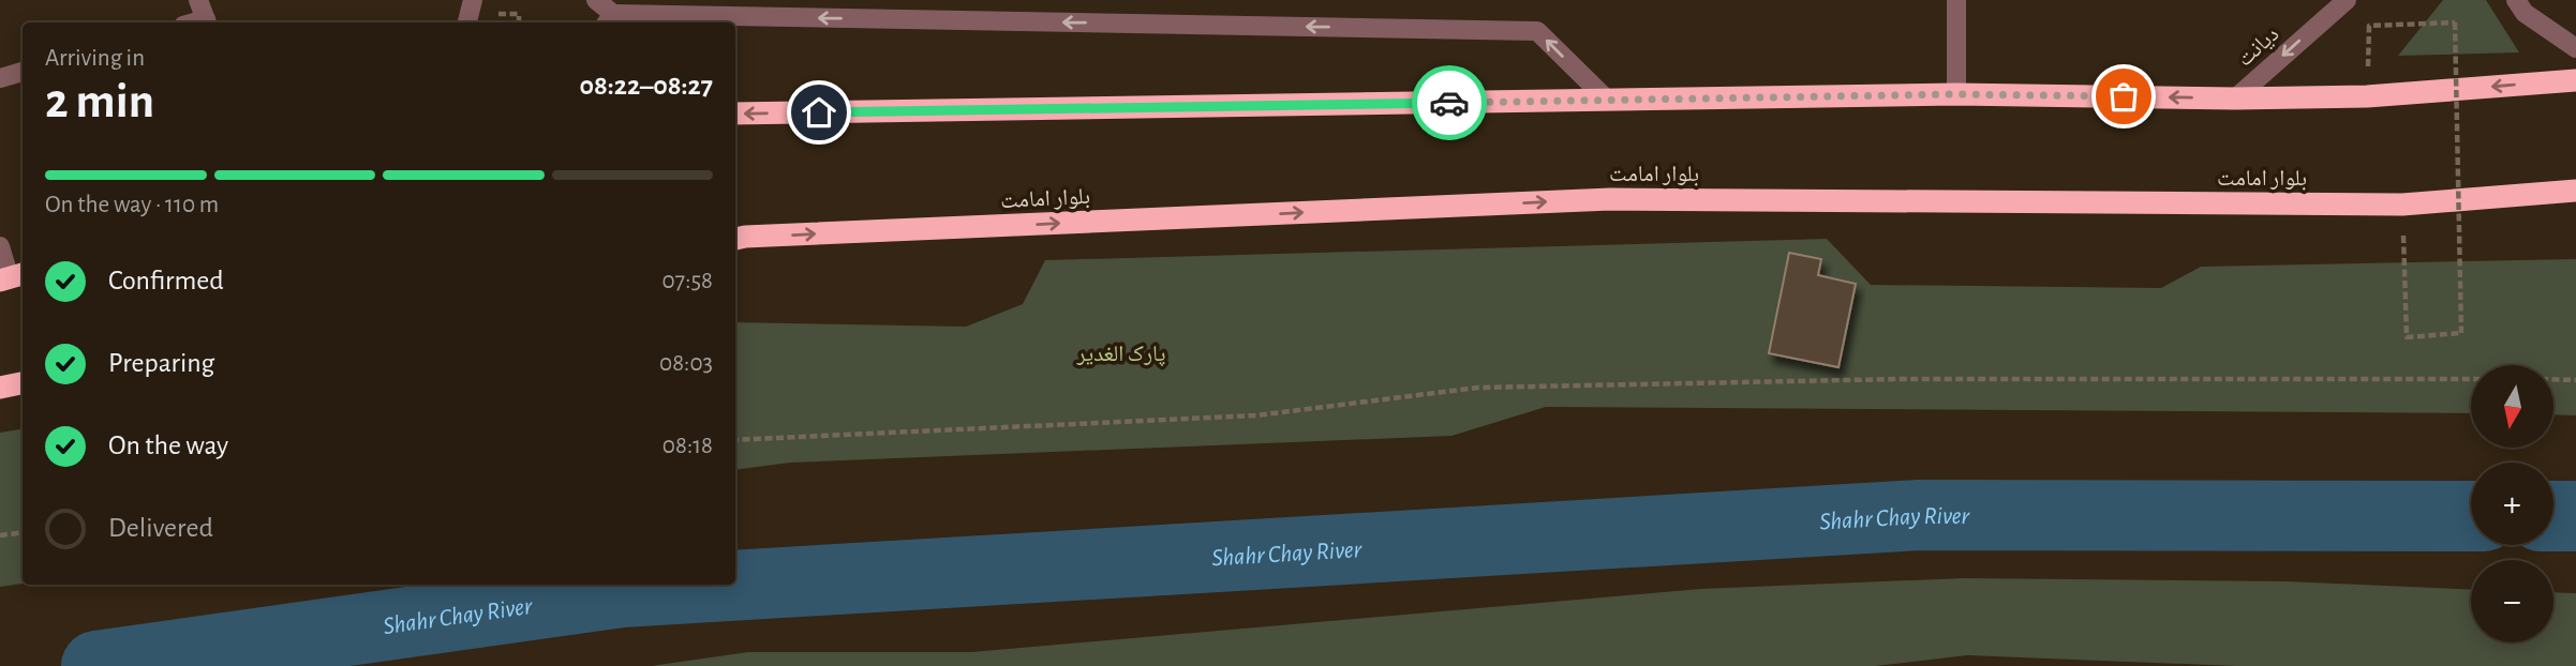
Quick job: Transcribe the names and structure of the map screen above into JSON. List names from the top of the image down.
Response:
{
  "streets": {
    "highway": ["بلوار امامت"],
    "street": ["دیانت"]
  },
  "one_way": ["دیانت"],
  "water": ["Shahr Chay River"],
  "parks": ["پارک الغدیر"],
  "north": "bottom",
  "page": {
    "heading": ["2 min", "Arriving in", "08:22–08:27"],
    "bar": "On the way · 110 m",
    "list": [
      ["Confirmed", "07:58"],
      ["Preparing", "08:03"],
      ["On the way", "08:18"],
      "Delivered"
    ],
    "map_buttons": ["+", "−"]
  }
}
